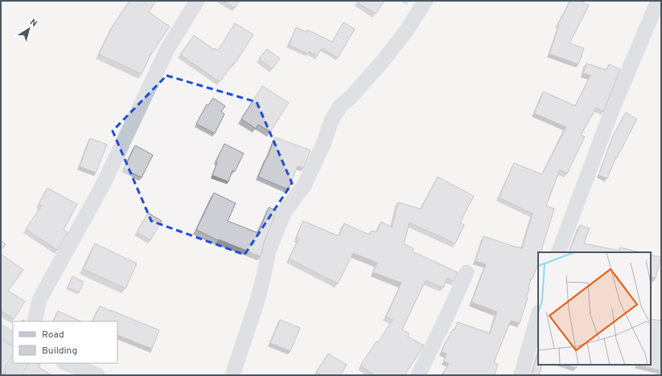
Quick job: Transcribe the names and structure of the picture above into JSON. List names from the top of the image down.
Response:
{
  "legend": ["Road", "Building"],
  "north": "top right"
}
